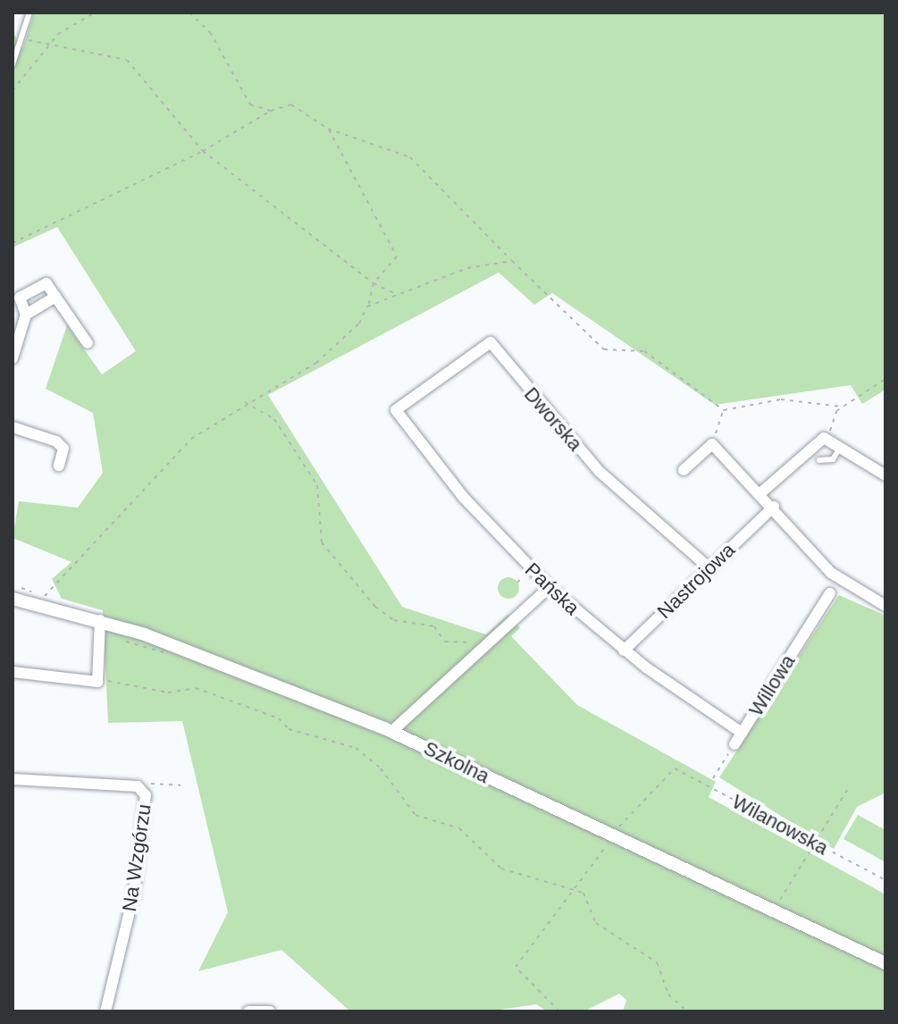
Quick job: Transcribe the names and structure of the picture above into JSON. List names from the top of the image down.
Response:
{
  "streets": {
    "street": [
      "Dworska",
      "Nastrojowa",
      "Pańska",
      "Willowa",
      "Szkolna",
      "Na Wzgórzu"
    ],
    "path": ["Wilanowska"]
  },
  "crossings": [
    ["Dworska", "Nastrojowa"],
    ["Dworska", "Pańska"],
    ["Nastrojowa", "Pańska"],
    ["Pańska", "Willowa"],
    ["Szkolna", "Wilanowska"]
  ]
}
